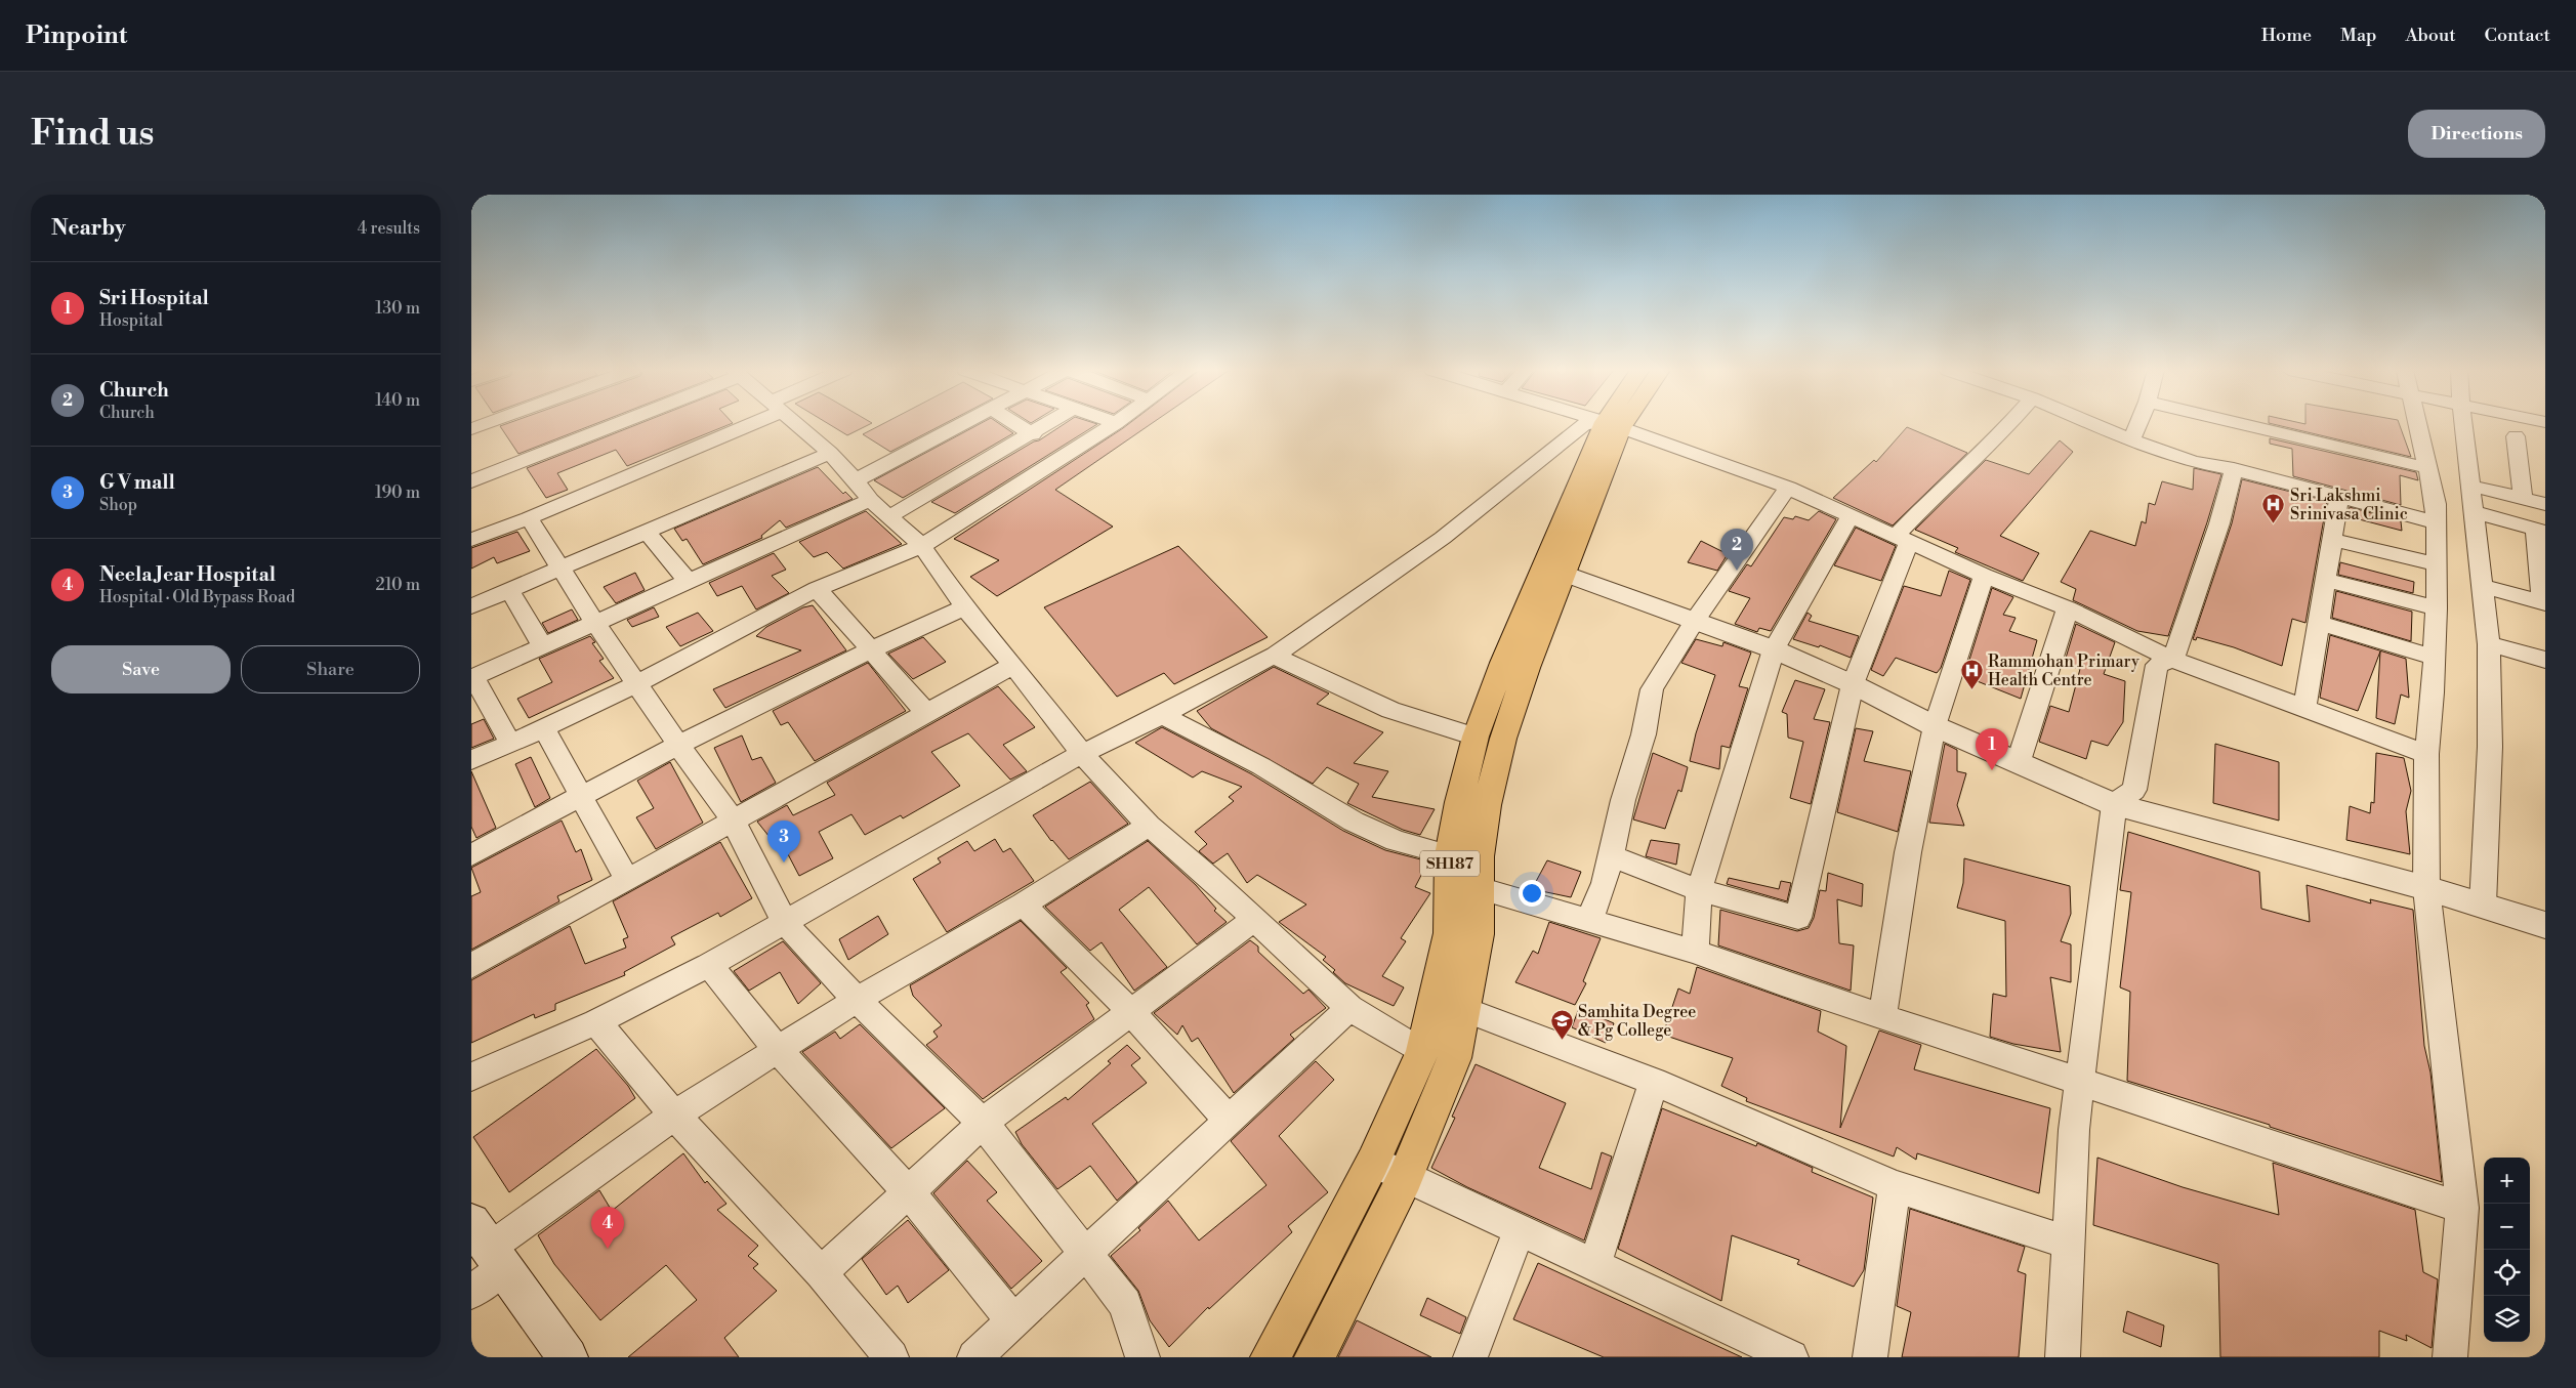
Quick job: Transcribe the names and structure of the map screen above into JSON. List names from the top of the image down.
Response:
{
  "streets": {
    "main road": ["SH187"]
  },
  "places": {
    "hospital": ["Sri Lakshmi Srinivasa Clinic", "Rammohan Primary Health Centre"],
    "school or university": ["Samhita Degree & Pg College"]
  },
  "page": {
    "header": "Pinpoint",
    "nav": [
      "Home",
      "Map",
      "About",
      "Contact"
    ],
    "buttons": [
      "Directions",
      ["Save", "Share"]
    ],
    "title": "Find us",
    "heading": ["Nearby", "4 results"],
    "list": [
      {
        "mark": "1",
        "name": "Sri Hospital",
        "note": "Hospital",
        "value": "130 m"
      },
      {
        "mark": "2",
        "name": "Church",
        "note": "Church",
        "value": "140 m"
      },
      {
        "mark": "3",
        "name": "G V mall",
        "note": "Shop",
        "value": "190 m"
      },
      {
        "mark": "4",
        "name": "Neela Jear Hospital",
        "note": "Hospital · Old Bypass Road",
        "value": "210 m"
      }
    ],
    "pins": [
      "2",
      "1",
      "3",
      "4"
    ],
    "map_buttons": ["+", "−"]
  }
}
